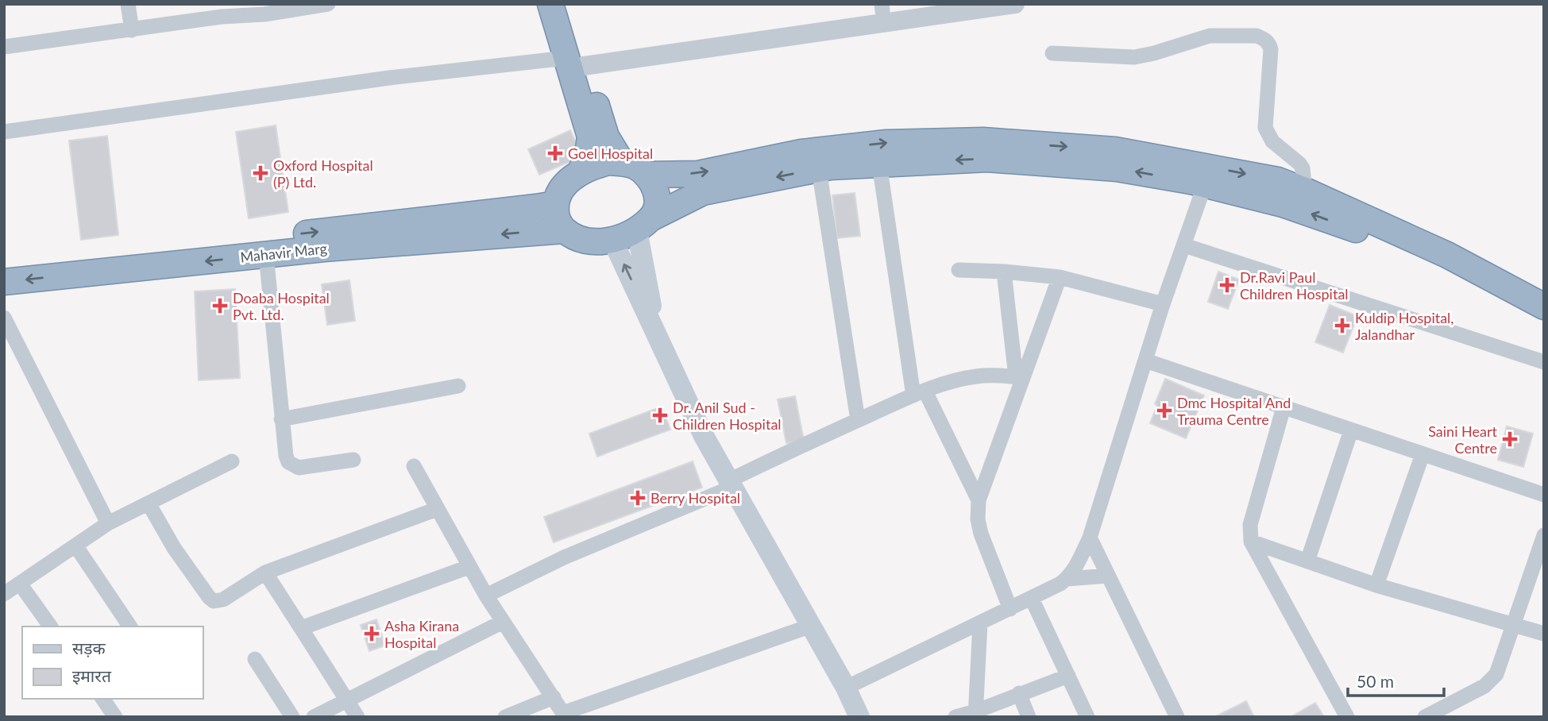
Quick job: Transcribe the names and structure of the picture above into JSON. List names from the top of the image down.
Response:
{
  "streets": {
    "highway": ["Mahavir Marg"]
  },
  "places": {
    "health": [
      "Goel Hospital",
      "Oxford Hospital (P) Ltd.",
      "Dr.Ravi Paul Children Hospital",
      "Doaba Hospital Pvt. Ltd.",
      "Kuldip Hospital, Jalandhar",
      "Dmc Hospital And Trauma Centre",
      "Dr. Anil Sud - Children Hospital",
      "Saini Heart Centre",
      "Berry Hospital",
      "Asha Kirana Hospital"
    ]
  },
  "legend": ["सड़क", "इमारत"],
  "scale_bar": "50 m"
}
